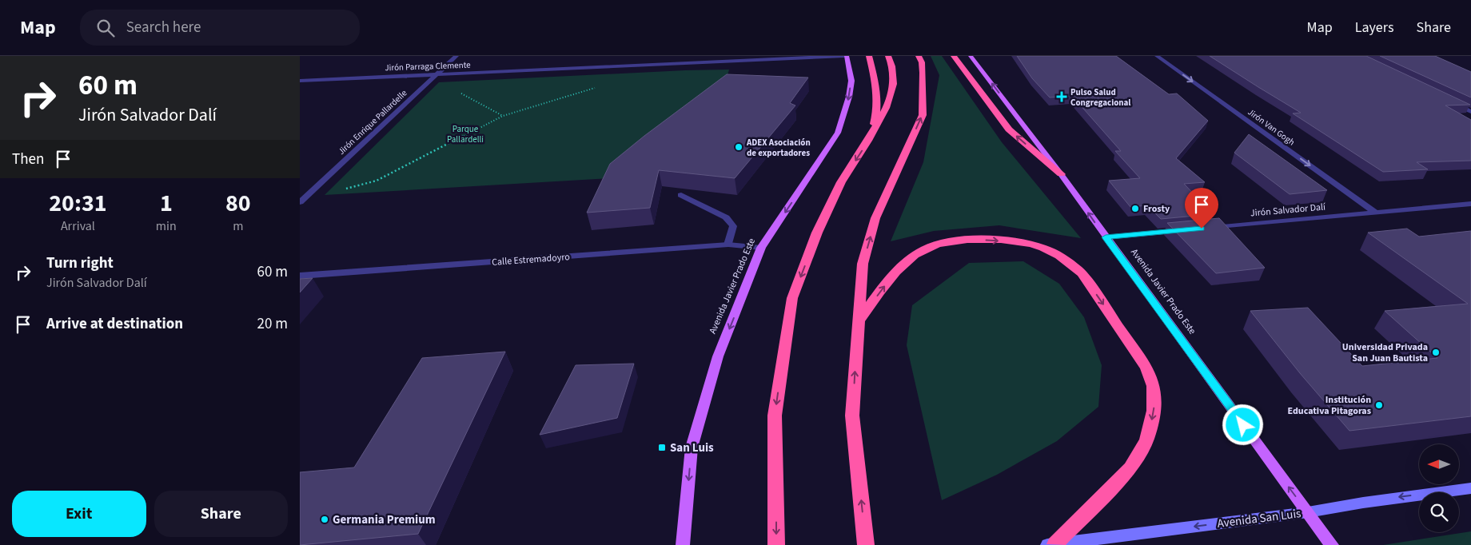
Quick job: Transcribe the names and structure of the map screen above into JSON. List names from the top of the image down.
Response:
{
  "streets": {
    "main road": ["Avenida Javier Prado Este", "Avenida San Luis"],
    "street": [
      "Jirón Parraga Clemente",
      "Jirón Enrique Pallardelle",
      "Jirón Van Gogh",
      "Jirón Salvador Dalí",
      "Calle Estremadoyro"
    ]
  },
  "crossings": [
    ["Jirón Parraga Clemente", "Jirón Enrique Pallardelle"],
    ["Jirón Parraga Clemente", "Avenida Javier Prado Este"],
    ["Jirón Van Gogh", "Jirón Salvador Dalí"],
    ["Calle Estremadoyro", "Avenida Javier Prado Este"],
    ["Avenida Javier Prado Este", "Avenida San Luis"]
  ],
  "one_way": ["Jirón Van Gogh", "Avenida San Luis"],
  "parks": ["Parque Pallardelli"],
  "places": {
    "health": ["Pulso Salud Congregacional"],
    "other": [
      "ADEX Asociación de exportadores",
      "Frosty",
      "Universidad Privada San Juan Bautista",
      "Institución Educativa Pitagoras",
      "Germania Premium"
    ],
    "transit": ["San Luis"]
  },
  "north": "left",
  "page": {
    "header": "Map",
    "search": "Search here",
    "nav": ["Map", "Layers", "Share"],
    "turn": ["60 m", "Jirón Salvador Dalí"],
    "then": "Then",
    "eta": [
      "20:31",
      "Arrival",
      "1",
      "min",
      "80",
      "m"
    ],
    "list": [
      {
        "name": "Turn right",
        "note": "Jirón Salvador Dalí",
        "value": "60 m"
      },
      {
        "name": "Arrive at destination",
        "value": "20 m"
      }
    ],
    "buttons": ["Exit", "Share"]
  }
}
